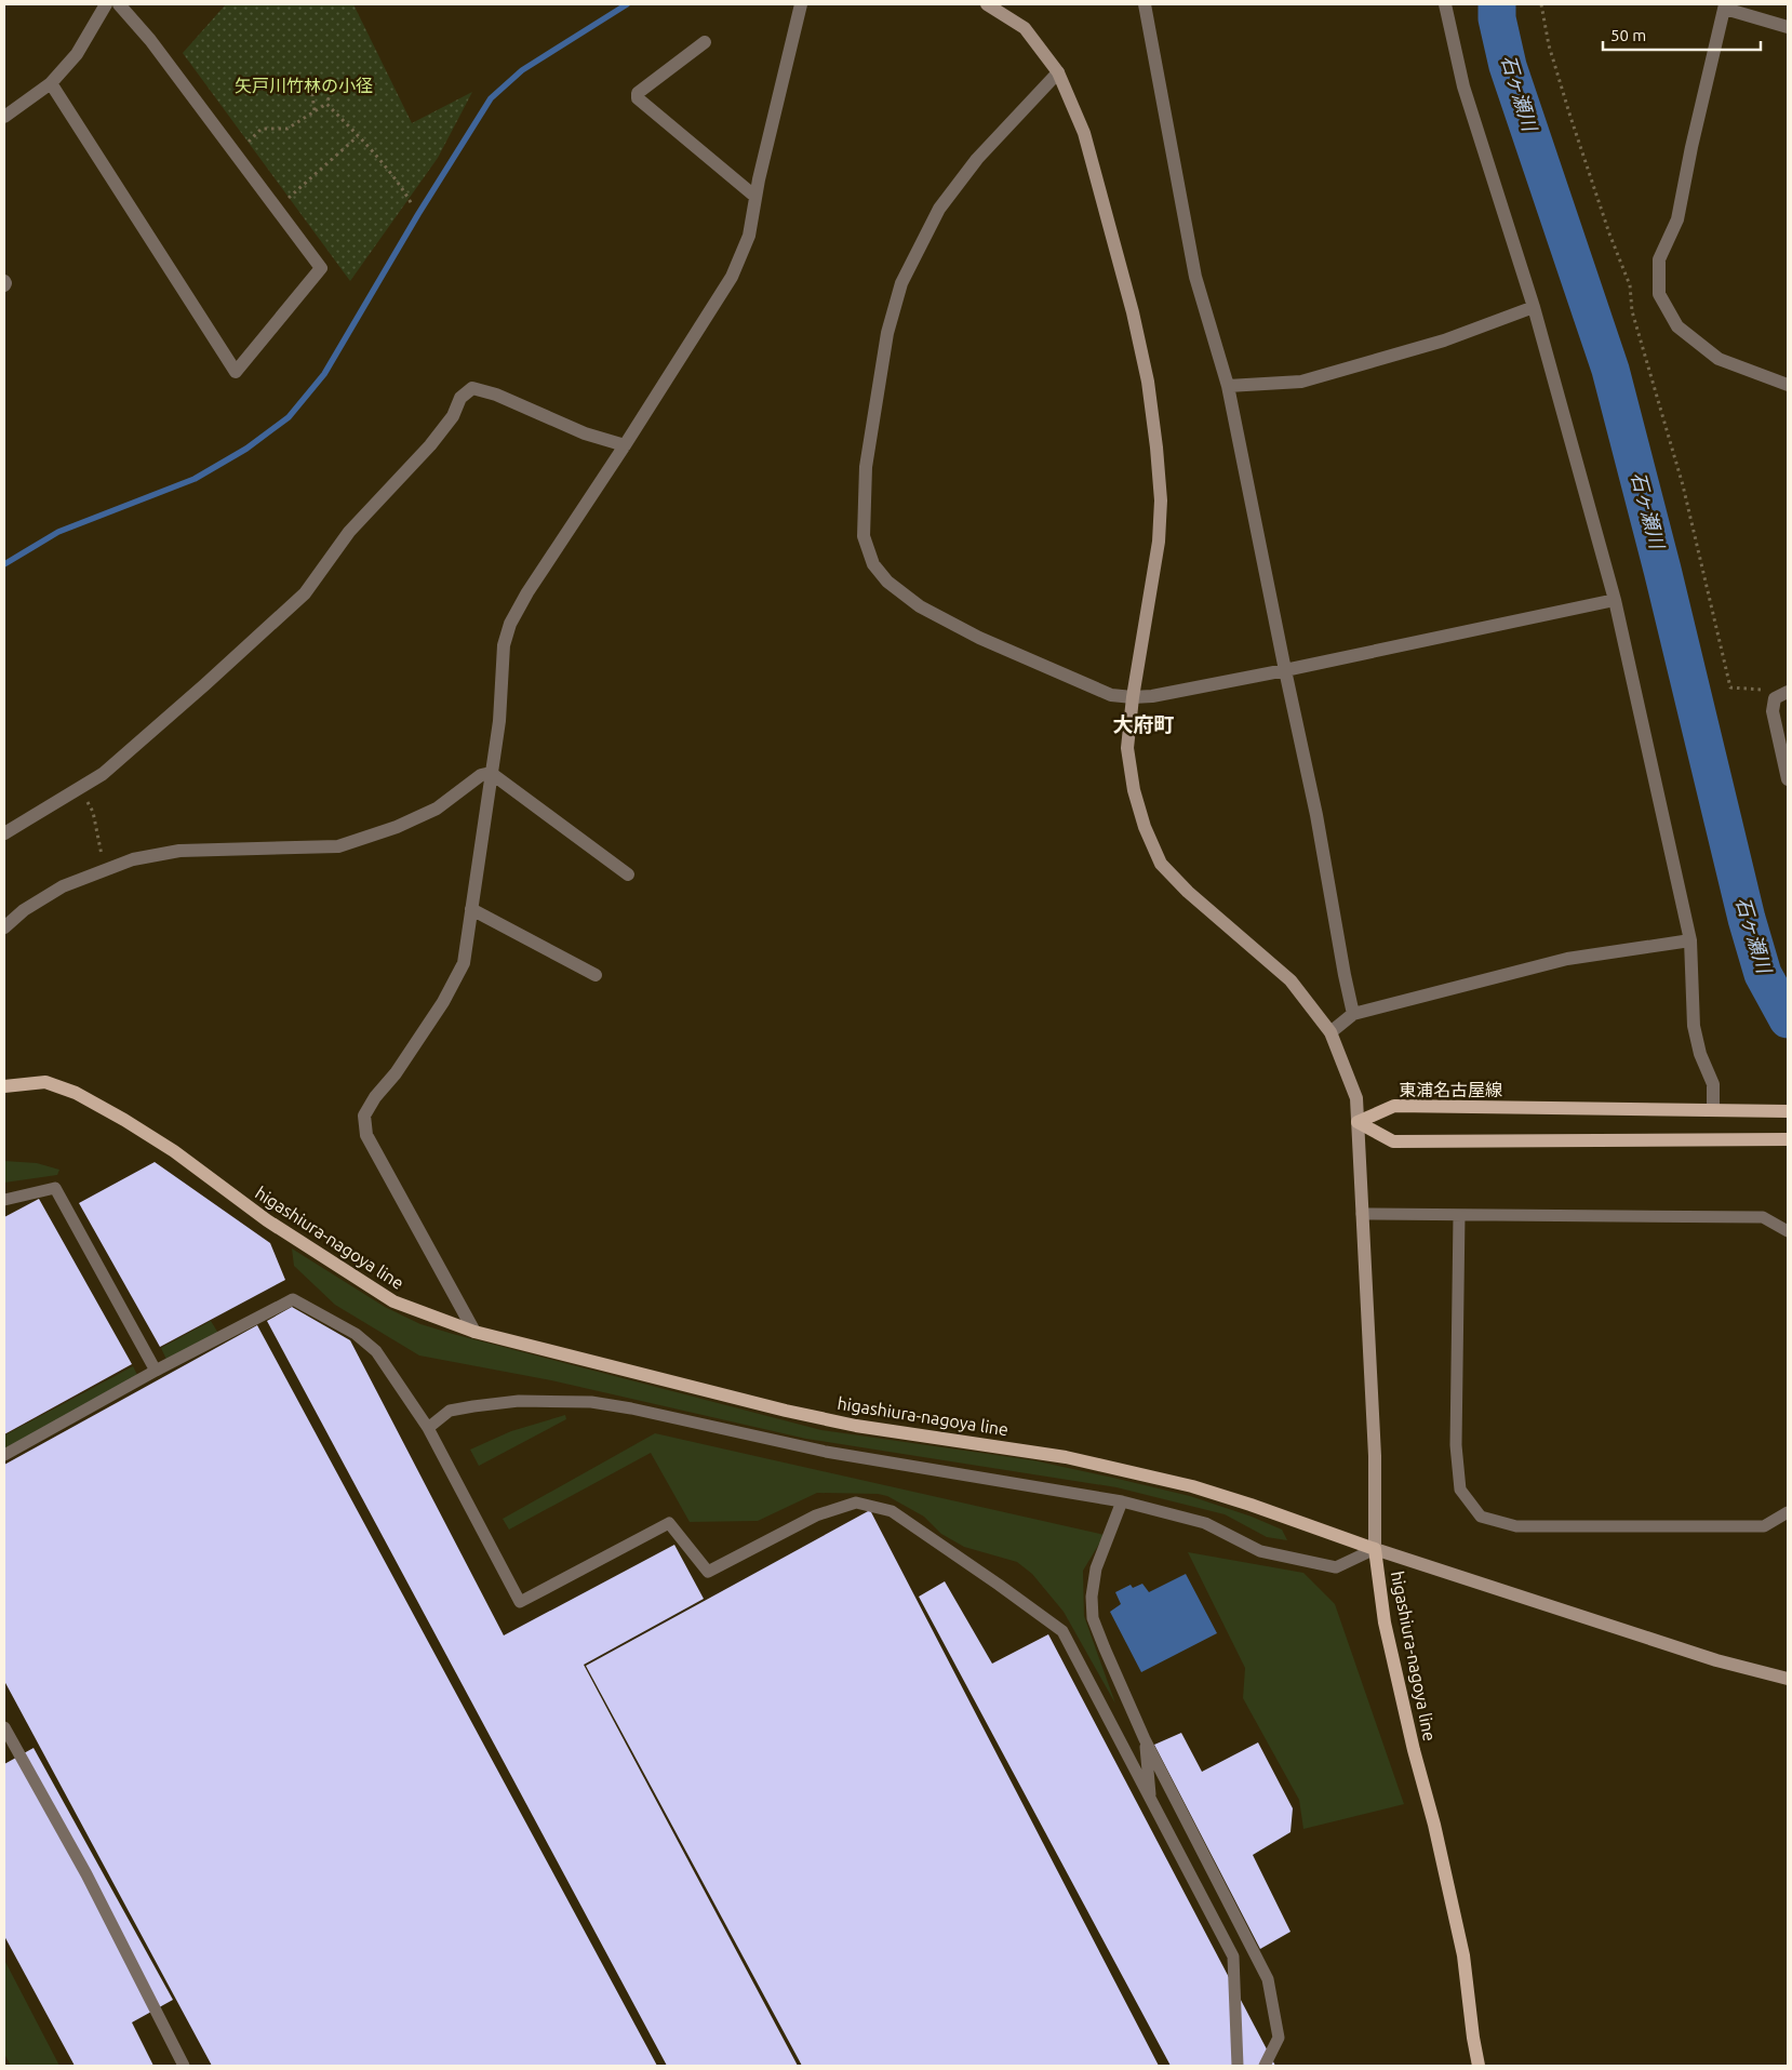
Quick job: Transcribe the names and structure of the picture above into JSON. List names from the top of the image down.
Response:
{
  "streets": {
    "main road": ["東浦名古屋線", "higashiura-nagoya line"]
  },
  "districts": ["大府町"],
  "water": ["石ヶ瀬川"],
  "parks": ["矢戸川竹林の小径"],
  "scale_bar": "50 m"
}
